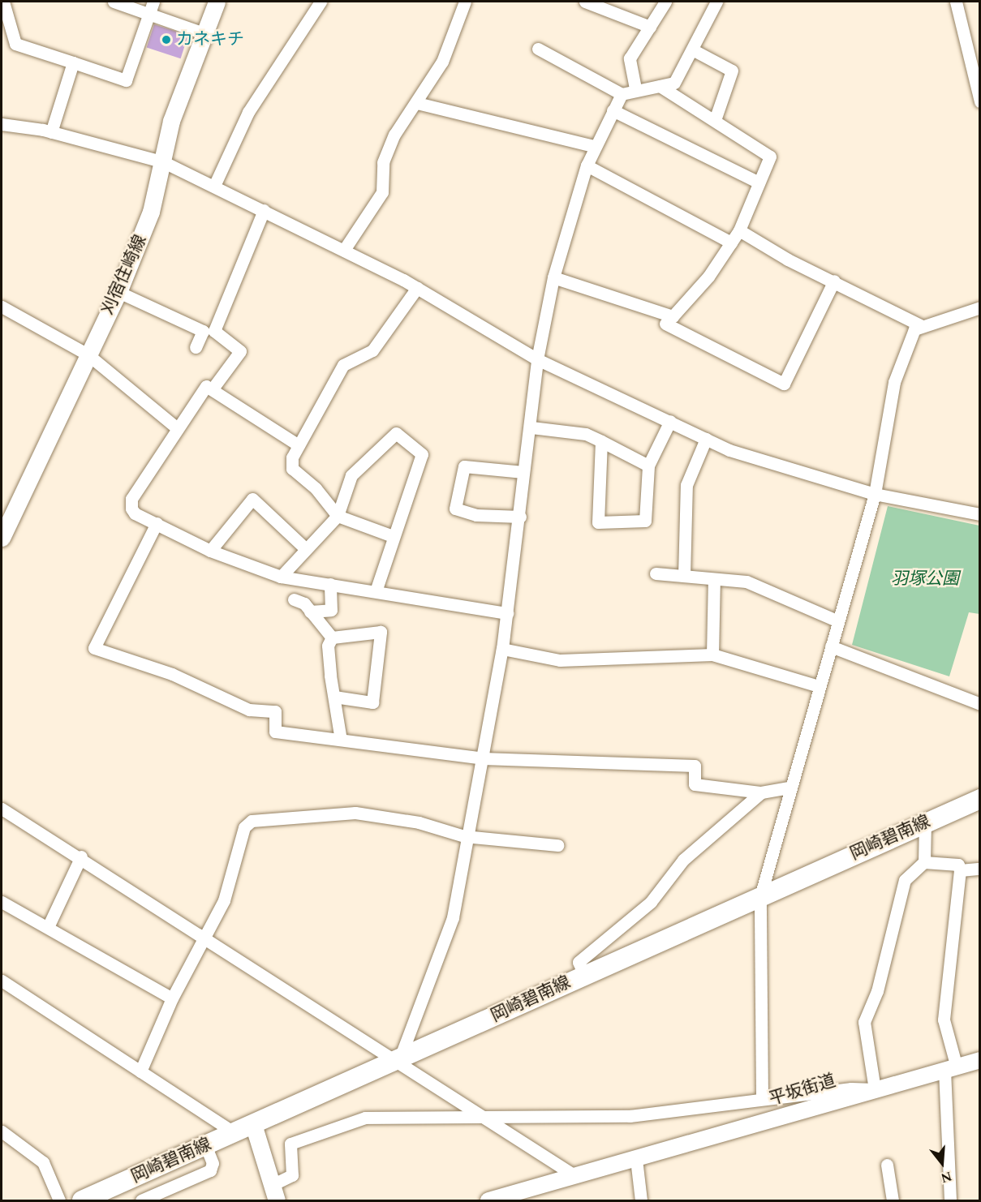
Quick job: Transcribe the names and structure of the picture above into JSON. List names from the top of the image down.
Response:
{
  "streets": {
    "main road": ["刈宿住崎線", "岡崎碧南線"],
    "street": ["平坂街道"]
  },
  "parks": ["羽塚公園"],
  "places": ["カネキチ"],
  "north": "bottom"
}
